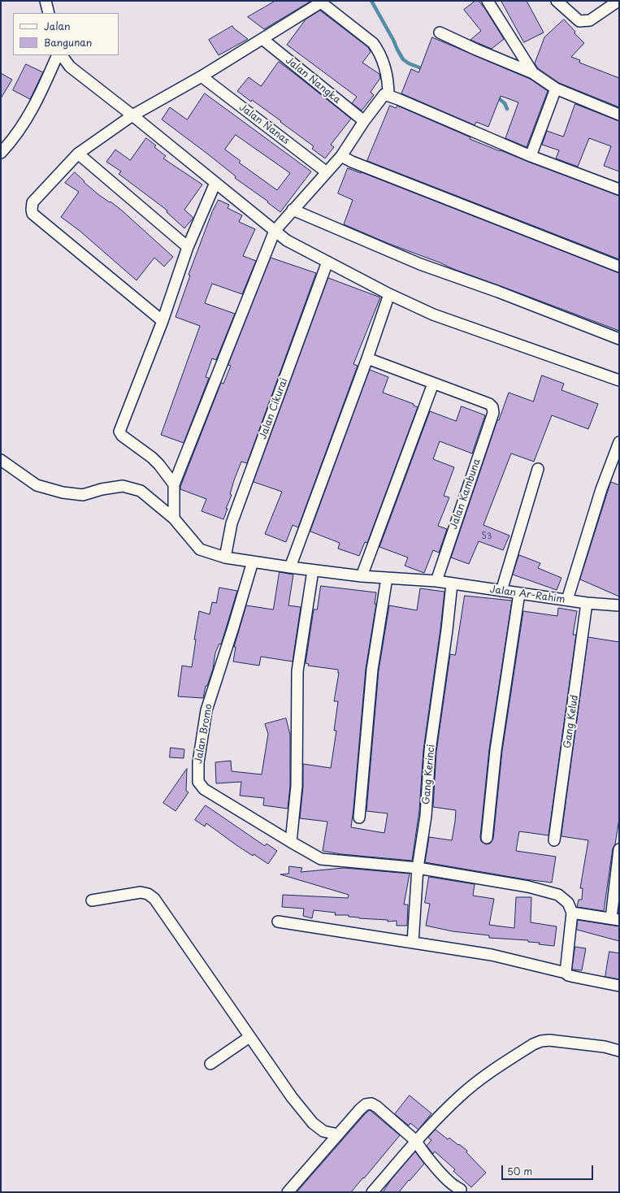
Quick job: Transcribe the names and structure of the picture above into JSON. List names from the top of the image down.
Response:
{
  "streets": {
    "street": [
      "Jalan Nangka",
      "Jalan Nanas",
      "Jalan Cikurai",
      "Jalan Kambuna",
      "Jalan Ar-Rahim",
      "Gang Kelud",
      "Jalan Bromo",
      "Gang Kerinci"
    ]
  },
  "crossings": [
    ["Jalan Cikurai", "Jalan Ar-Rahim"],
    ["Jalan Kambuna", "Jalan Ar-Rahim"],
    ["Jalan Ar-Rahim", "Gang Kelud"],
    ["Jalan Ar-Rahim", "Jalan Bromo"],
    ["Jalan Ar-Rahim", "Gang Kerinci"],
    ["Jalan Bromo", "Gang Kerinci"]
  ],
  "house_numbers": ["S3"],
  "legend": ["Jalan", "Bangunan"],
  "scale_bar": "50 m"
}
